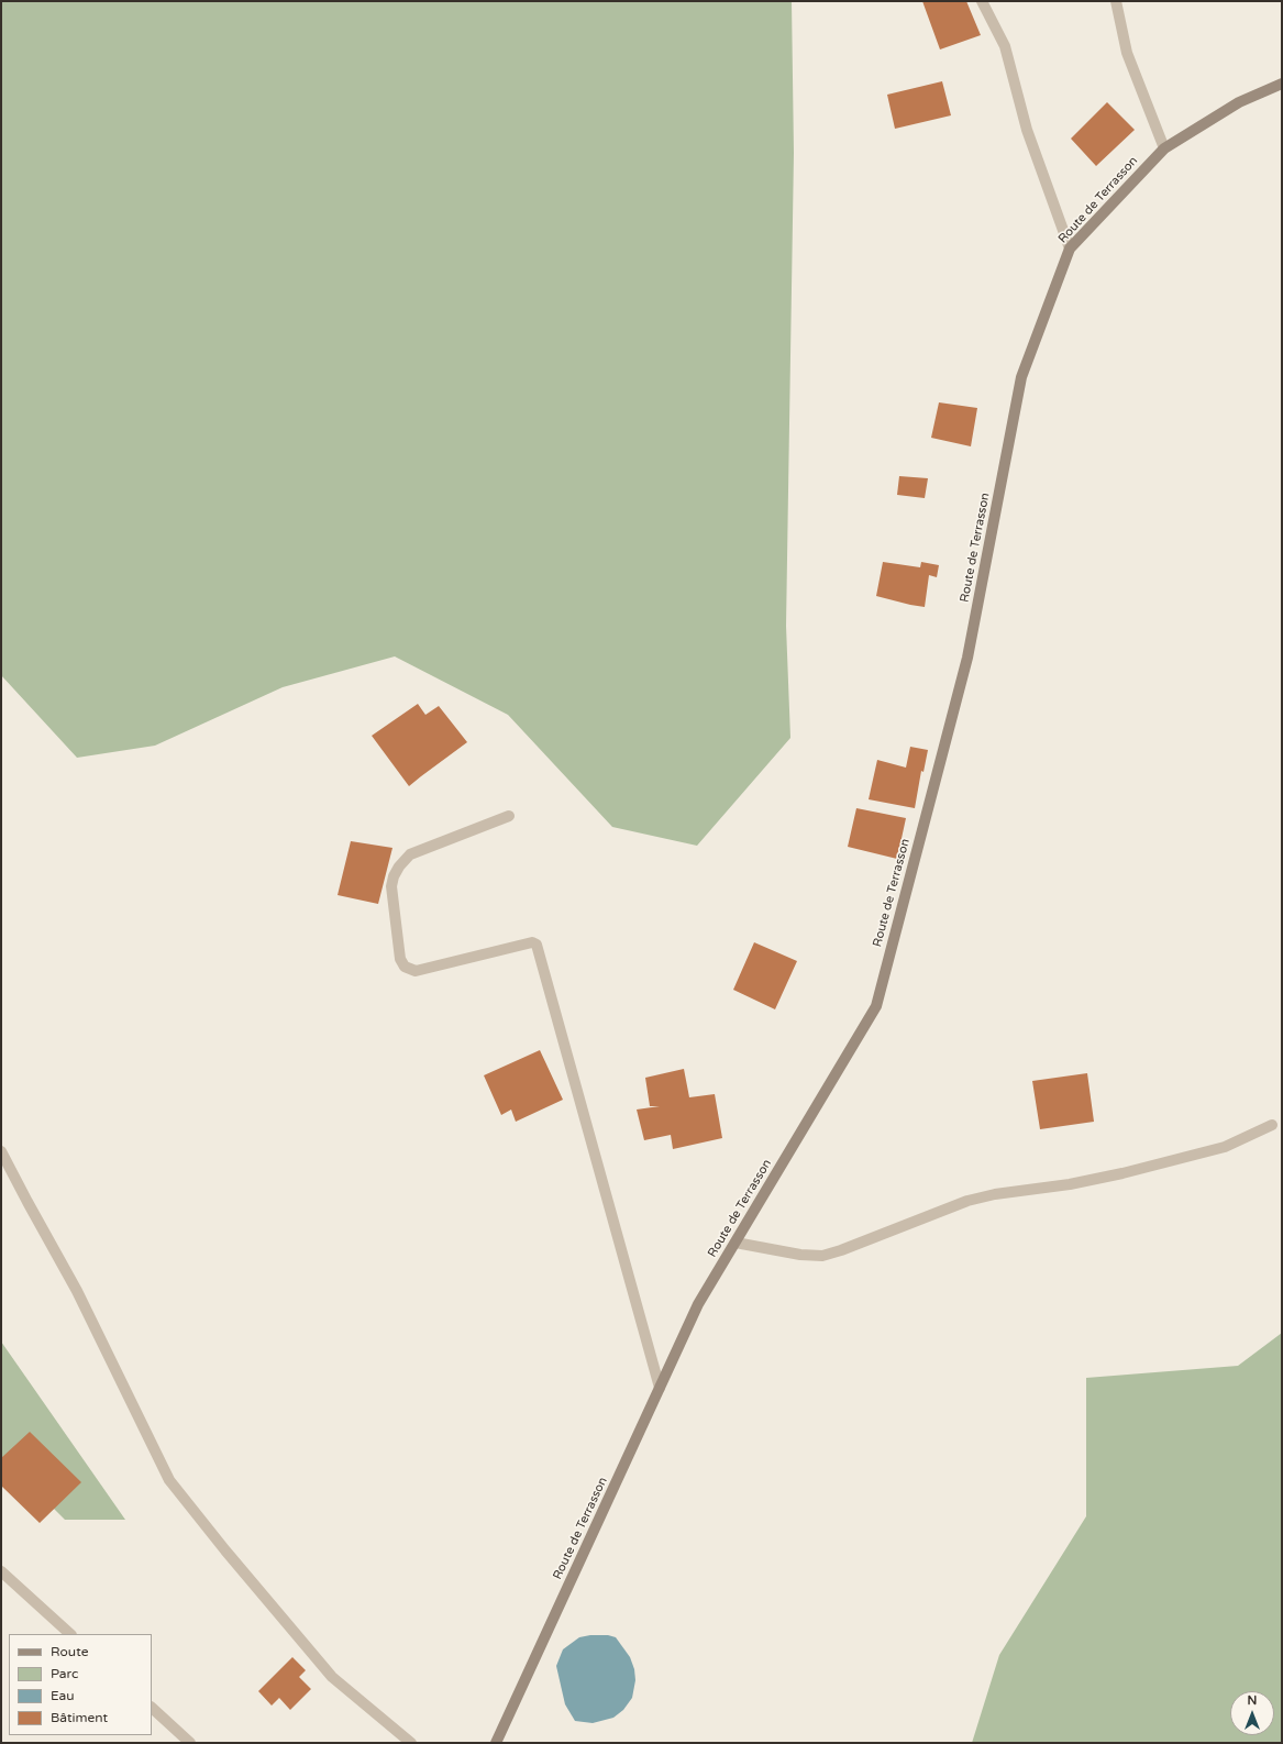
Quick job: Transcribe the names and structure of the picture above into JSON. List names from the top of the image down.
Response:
{
  "streets": {
    "street": ["Route de Terrasson"]
  },
  "legend": [
    "Route",
    "Parc",
    "Eau",
    "Bâtiment"
  ],
  "north": "top"
}
